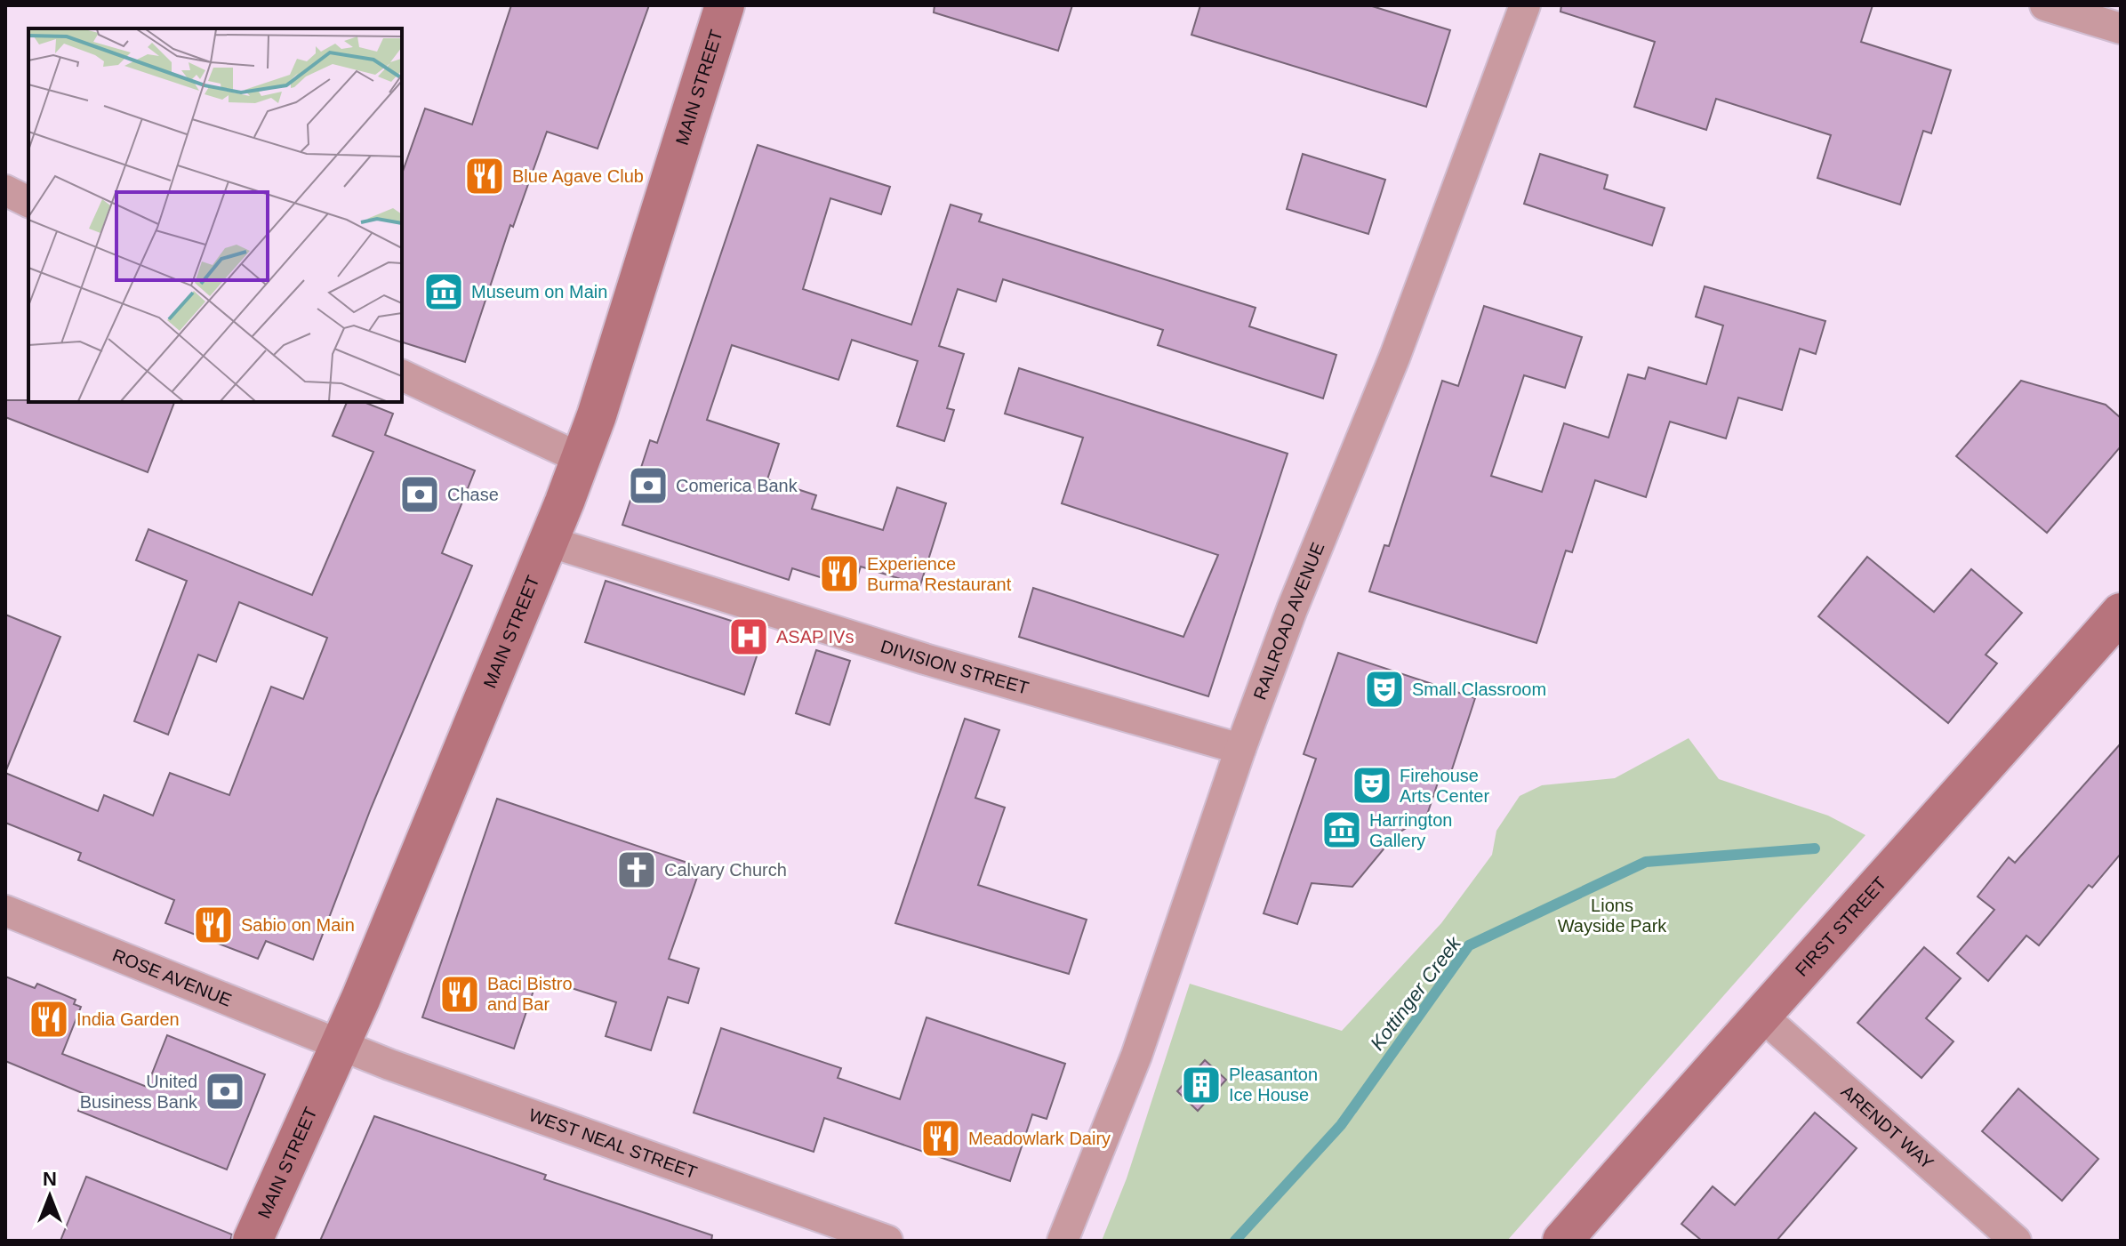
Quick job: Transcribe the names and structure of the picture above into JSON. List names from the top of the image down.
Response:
{
  "streets": {
    "street": [
      "MAIN STREET",
      "RAILROAD AVENUE",
      "DIVISION STREET",
      "FIRST STREET",
      "ROSE AVENUE",
      "ARENDT WAY",
      "WEST NEAL STREET"
    ]
  },
  "crossings": [
    ["MAIN STREET", "DIVISION STREET"],
    ["MAIN STREET", "ROSE AVENUE"],
    ["MAIN STREET", "WEST NEAL STREET"],
    ["RAILROAD AVENUE", "DIVISION STREET"],
    ["FIRST STREET", "ARENDT WAY"],
    ["ROSE AVENUE", "WEST NEAL STREET"]
  ],
  "water": ["Kottinger Creek"],
  "parks": ["Lions Wayside Park"],
  "places": {
    "restaurant": [
      "Blue Agave Club",
      "Experience Burma Restaurant",
      "Sabio on Main",
      "Baci Bistro and Bar",
      "India Garden",
      "Meadowlark Dairy"
    ],
    "museum": ["Museum on Main", "Harrington Gallery"],
    "bank": ["Comerica Bank", "Chase", "United Business Bank"],
    "hospital": ["ASAP IVs"],
    "theatre": ["Small Classroom", "Firehouse Arts Center"],
    "church": ["Calvary Church"],
    "building": ["Pleasanton Ice House"]
  },
  "north": "top"
}
